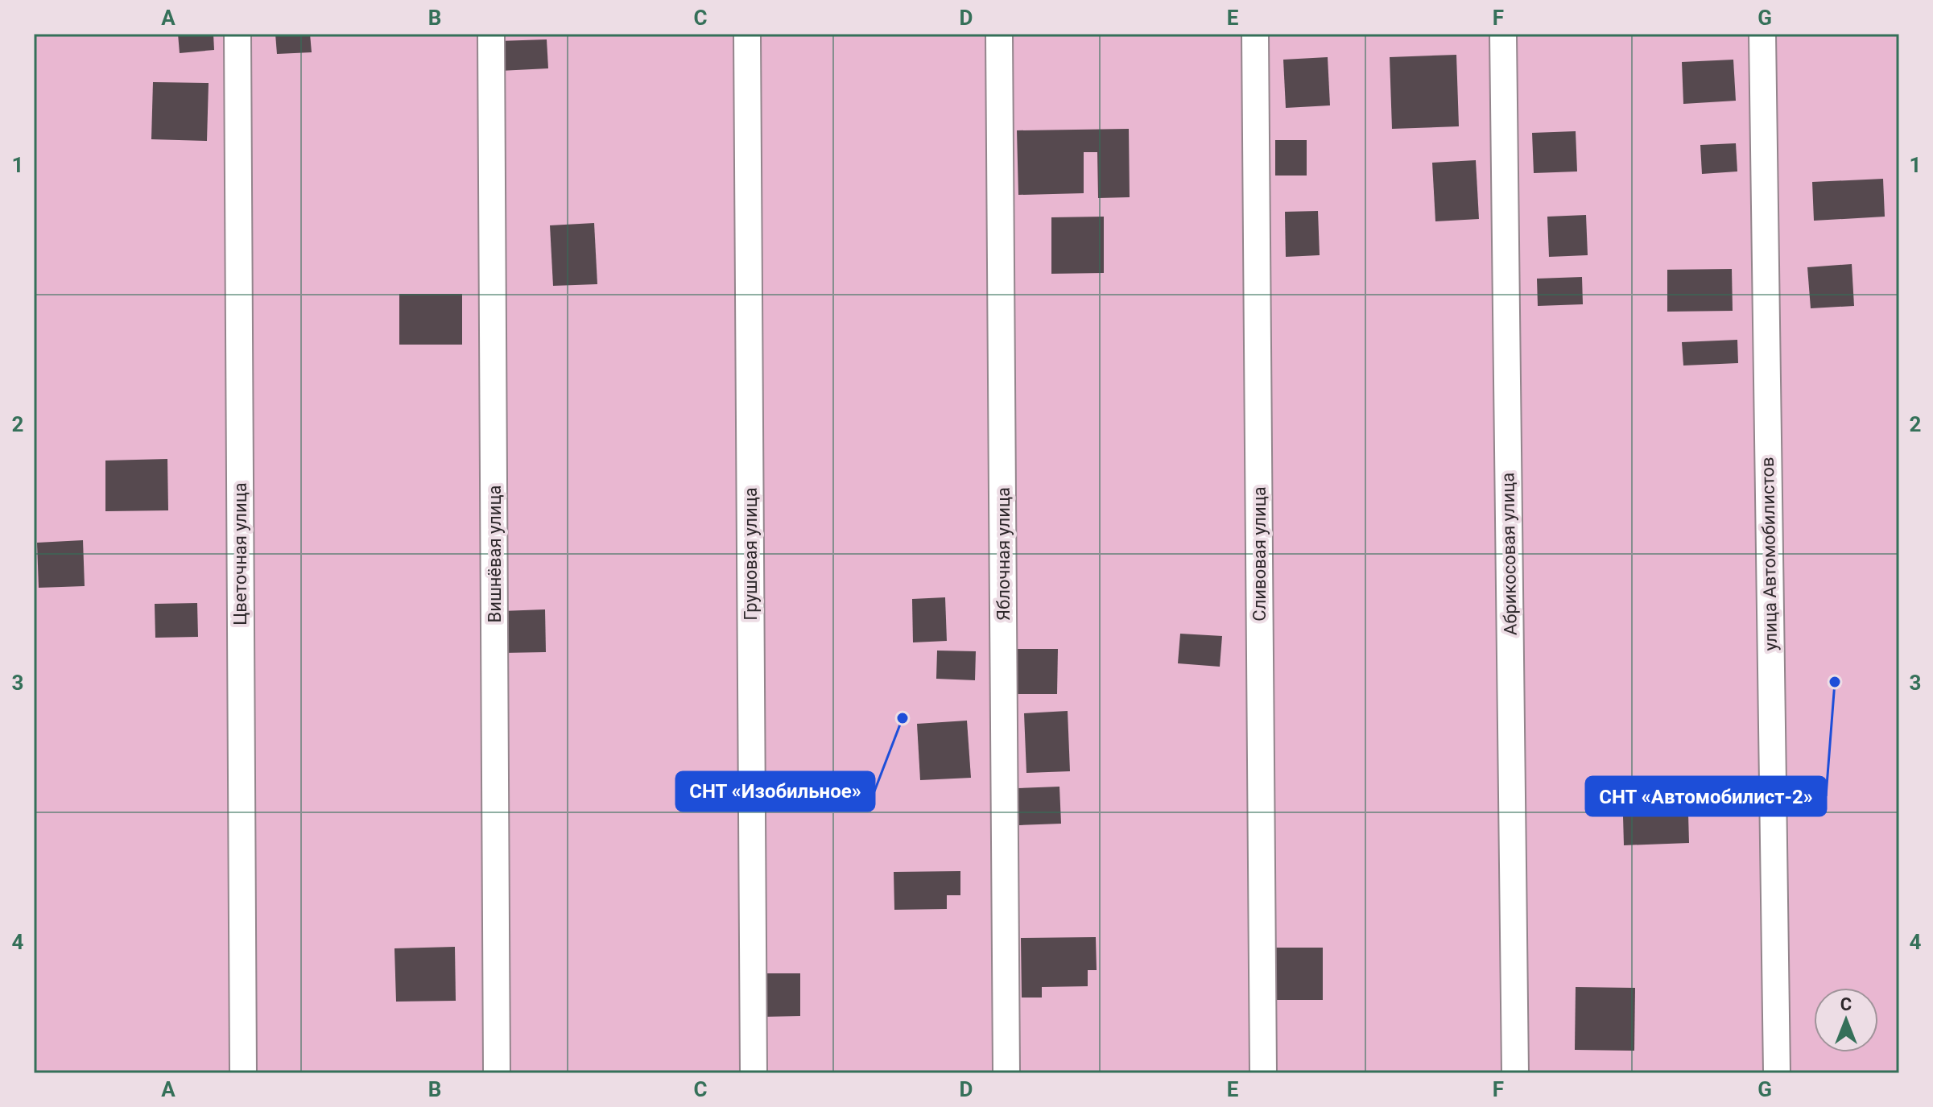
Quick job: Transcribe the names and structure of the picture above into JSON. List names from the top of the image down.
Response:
{
  "streets": {
    "street": [
      "Цветочная улица",
      "Вишнёвая улица",
      "Грушовая улица",
      "Яблочная улица",
      "Сливовая улица",
      "Абрикосовая улица",
      "улица Автомобилистов"
    ]
  },
  "places": ["СНТ «Автомобилист-2»", "СНТ «Изобильное»"],
  "north": "top",
  "grid": {
    "columns": [
      "A",
      "B",
      "C",
      "D",
      "E",
      "F",
      "G"
    ],
    "rows": [
      "1",
      "2",
      "3",
      "4"
    ]
  }
}
